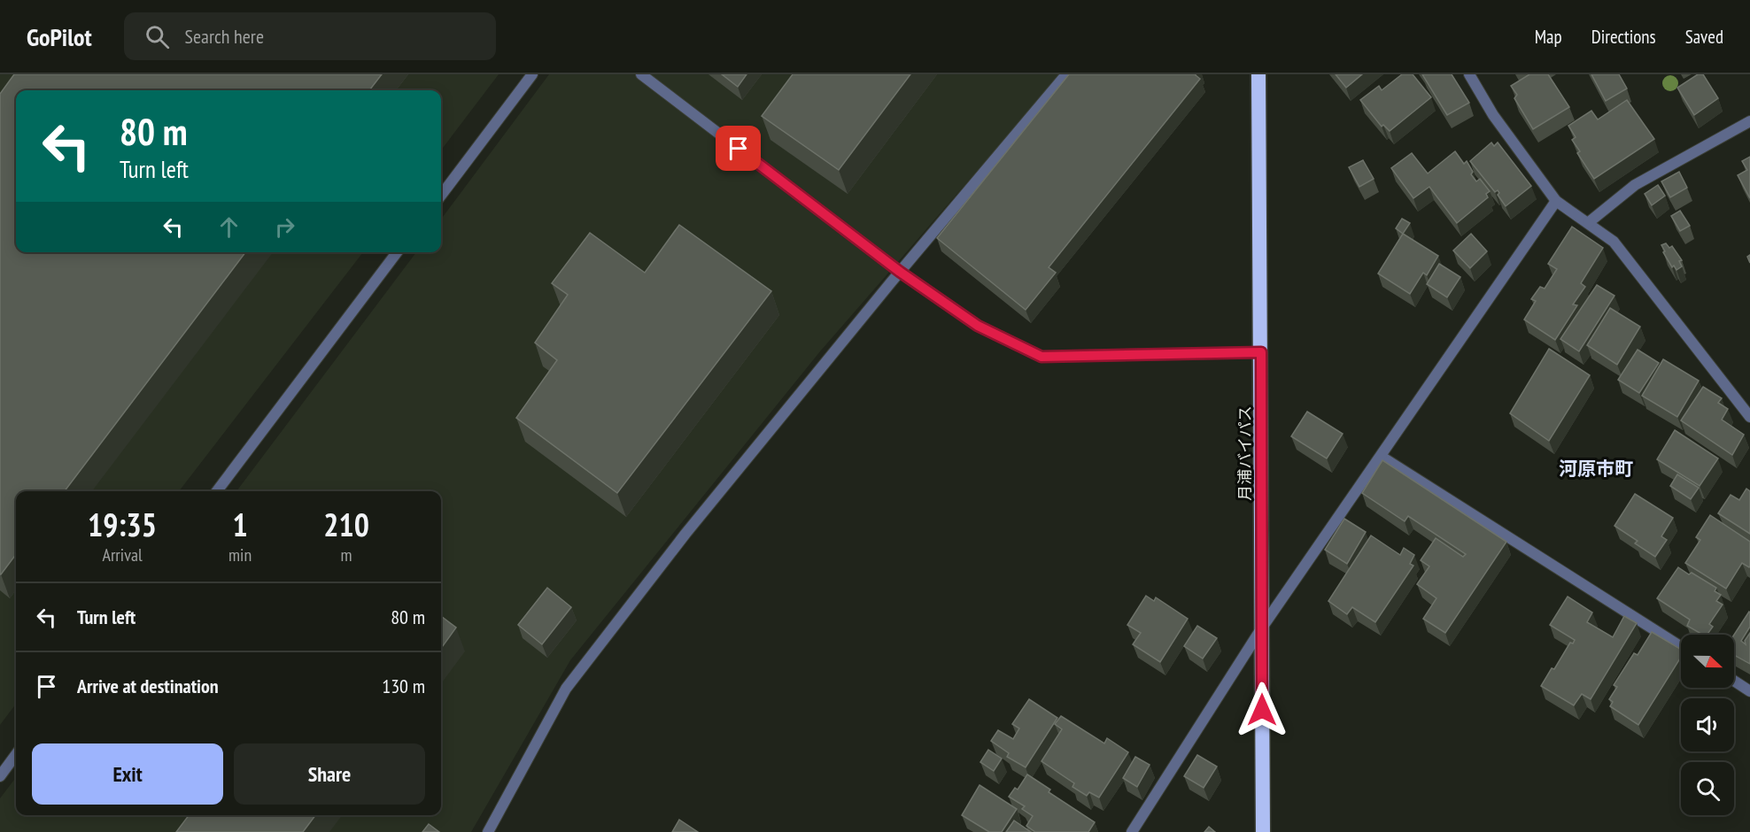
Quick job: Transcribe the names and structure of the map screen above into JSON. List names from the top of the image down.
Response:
{
  "streets": {
    "highway": ["月浦バイパス"]
  },
  "districts": ["河原市町"],
  "north": "right",
  "page": {
    "header": "GoPilot",
    "search": "Search here",
    "nav": ["Map", "Directions", "Saved"],
    "turn": ["80 m", "Turn left"],
    "eta": [
      "19:35",
      "Arrival",
      "1",
      "min",
      "210",
      "m"
    ],
    "list": [
      {
        "name": "Turn left",
        "value": "80 m"
      },
      {
        "name": "Arrive at destination",
        "value": "130 m"
      }
    ],
    "buttons": ["Exit", "Share"]
  }
}
